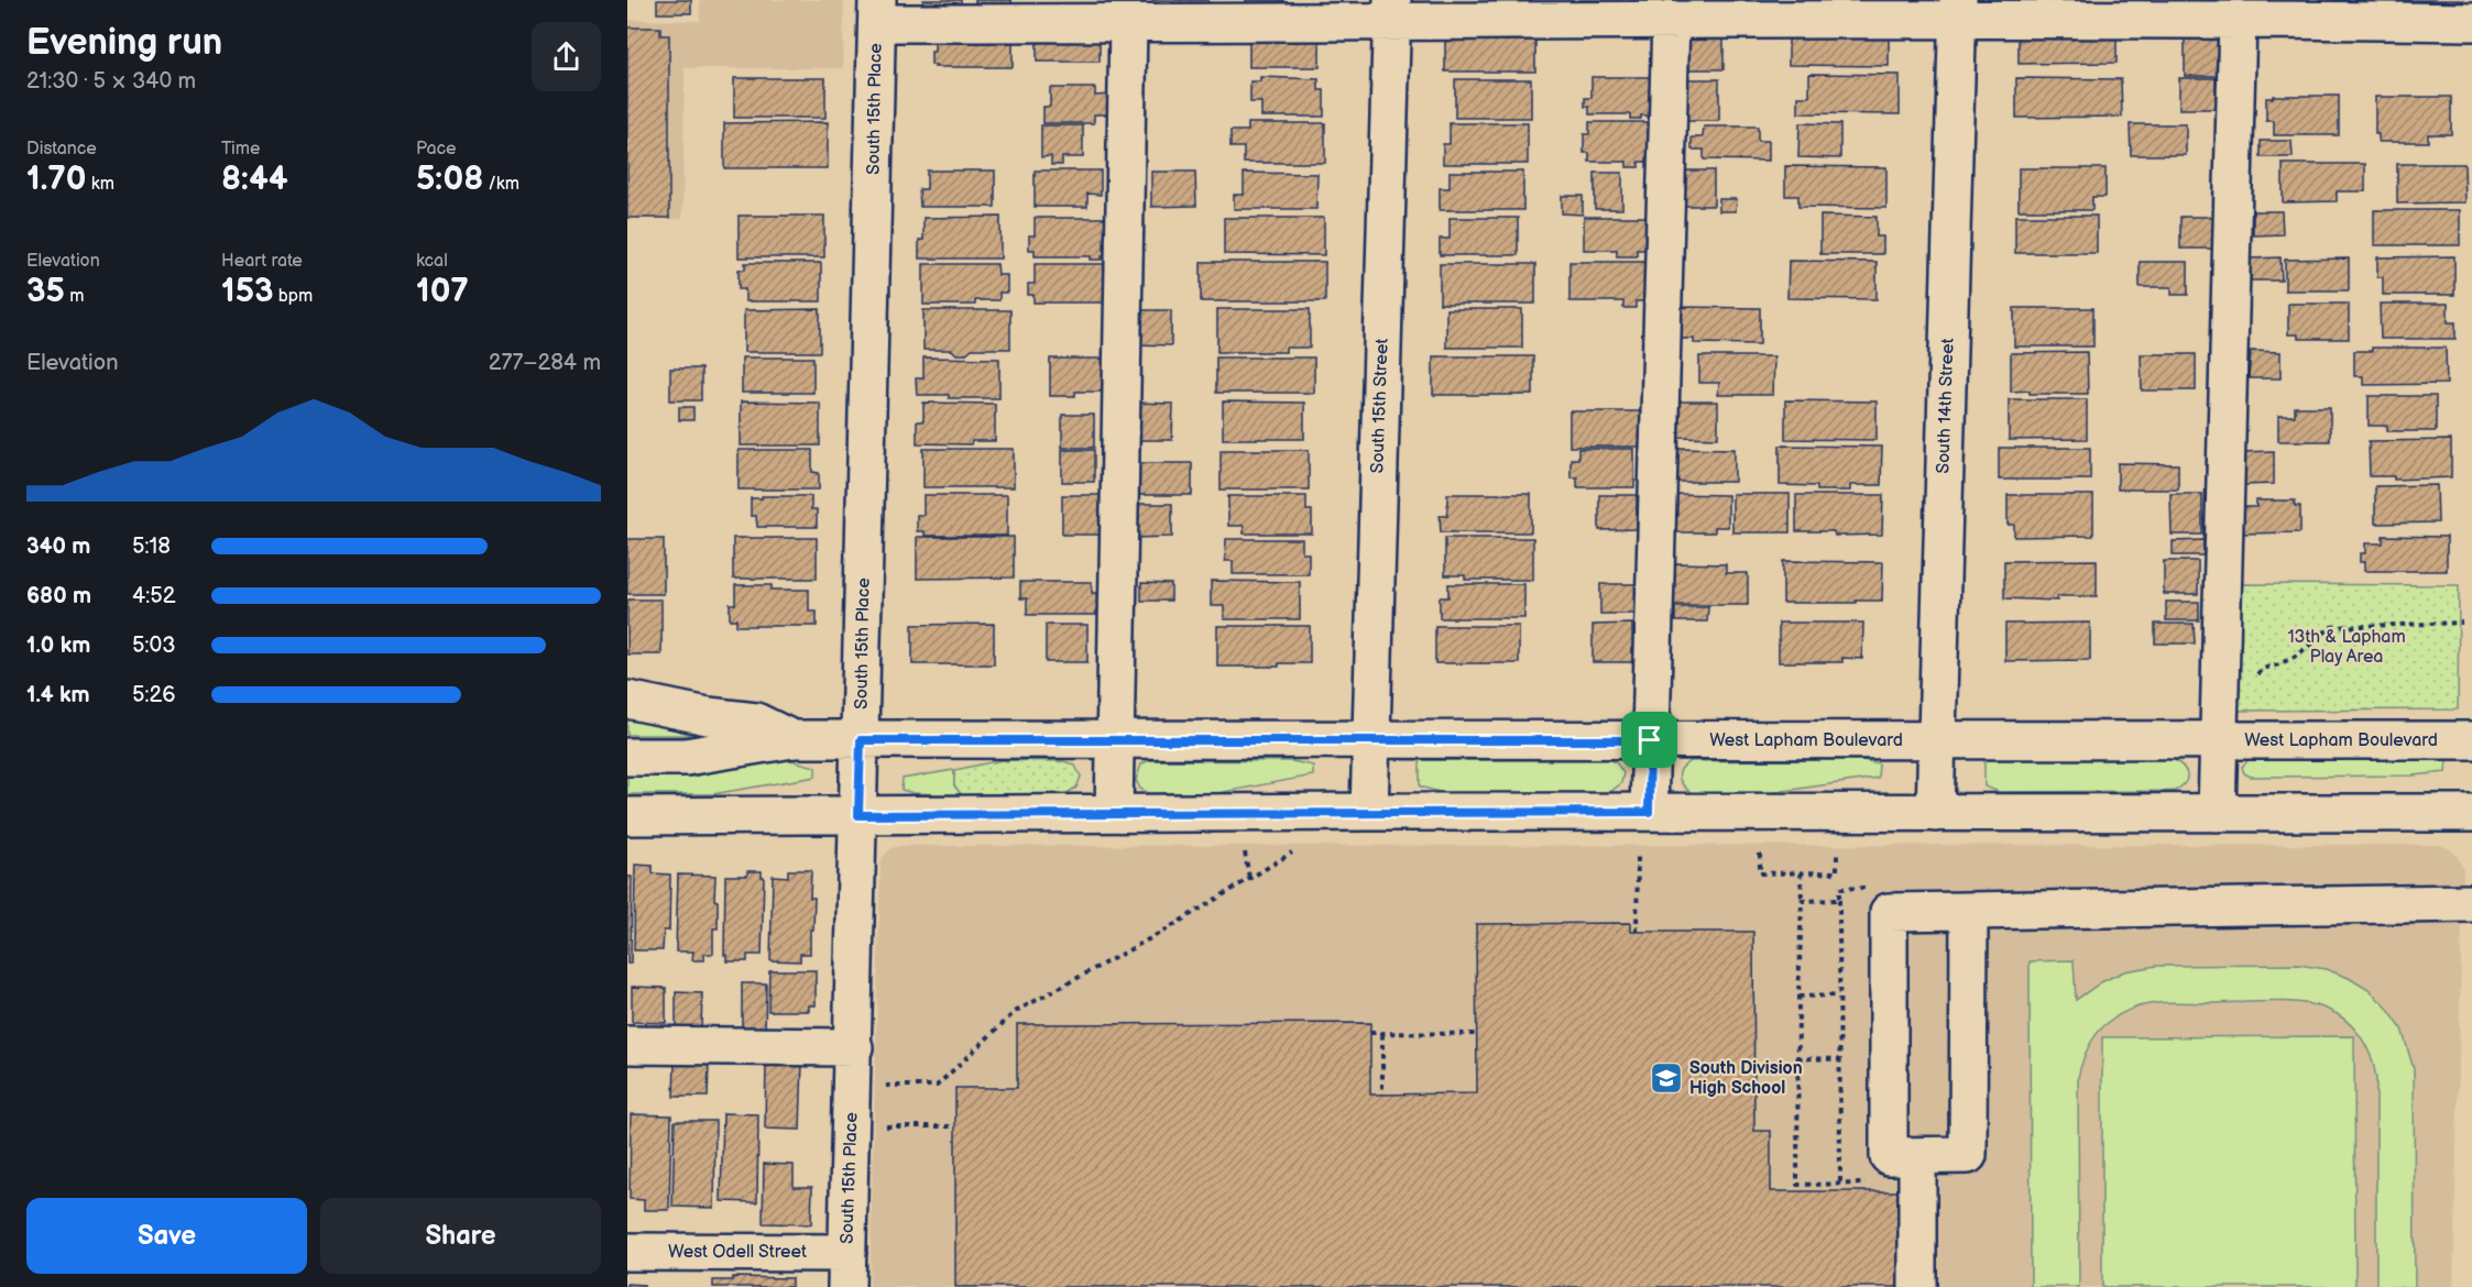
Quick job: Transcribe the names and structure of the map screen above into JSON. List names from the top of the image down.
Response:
{
  "streets": {
    "street": [
      "South 15th Place",
      "South 15th Street",
      "South 14th Street",
      "West Lapham Boulevard",
      "West Odell Street"
    ]
  },
  "crossings": [
    ["South 15th Place", "West Lapham Boulevard"],
    ["South 15th Place", "West Odell Street"],
    ["South 15th Street", "West Lapham Boulevard"],
    ["South 14th Street", "West Lapham Boulevard"]
  ],
  "parks": ["13th & Lapham Play Area"],
  "places": {
    "school or university": ["South Division High School"]
  },
  "page": {
    "heading": ["Evening run", "21:30 · 5 × 340 m"],
    "stats": [
      ["Distance", "1.70 km"],
      ["Time", "8:44"],
      ["Pace", "5:08 /km"],
      ["Elevation", "35 m"],
      ["Heart rate", "153 bpm"],
      ["kcal", "107"]
    ],
    "chart": ["Elevation", "277–284 m"],
    "list": [
      {
        "name": "340 m",
        "note": "5:18"
      },
      {
        "name": "680 m",
        "note": "4:52"
      },
      {
        "name": "1.0 km",
        "note": "5:03"
      },
      {
        "name": "1.4 km",
        "note": "5:26"
      }
    ],
    "buttons": ["Save", "Share"]
  }
}
